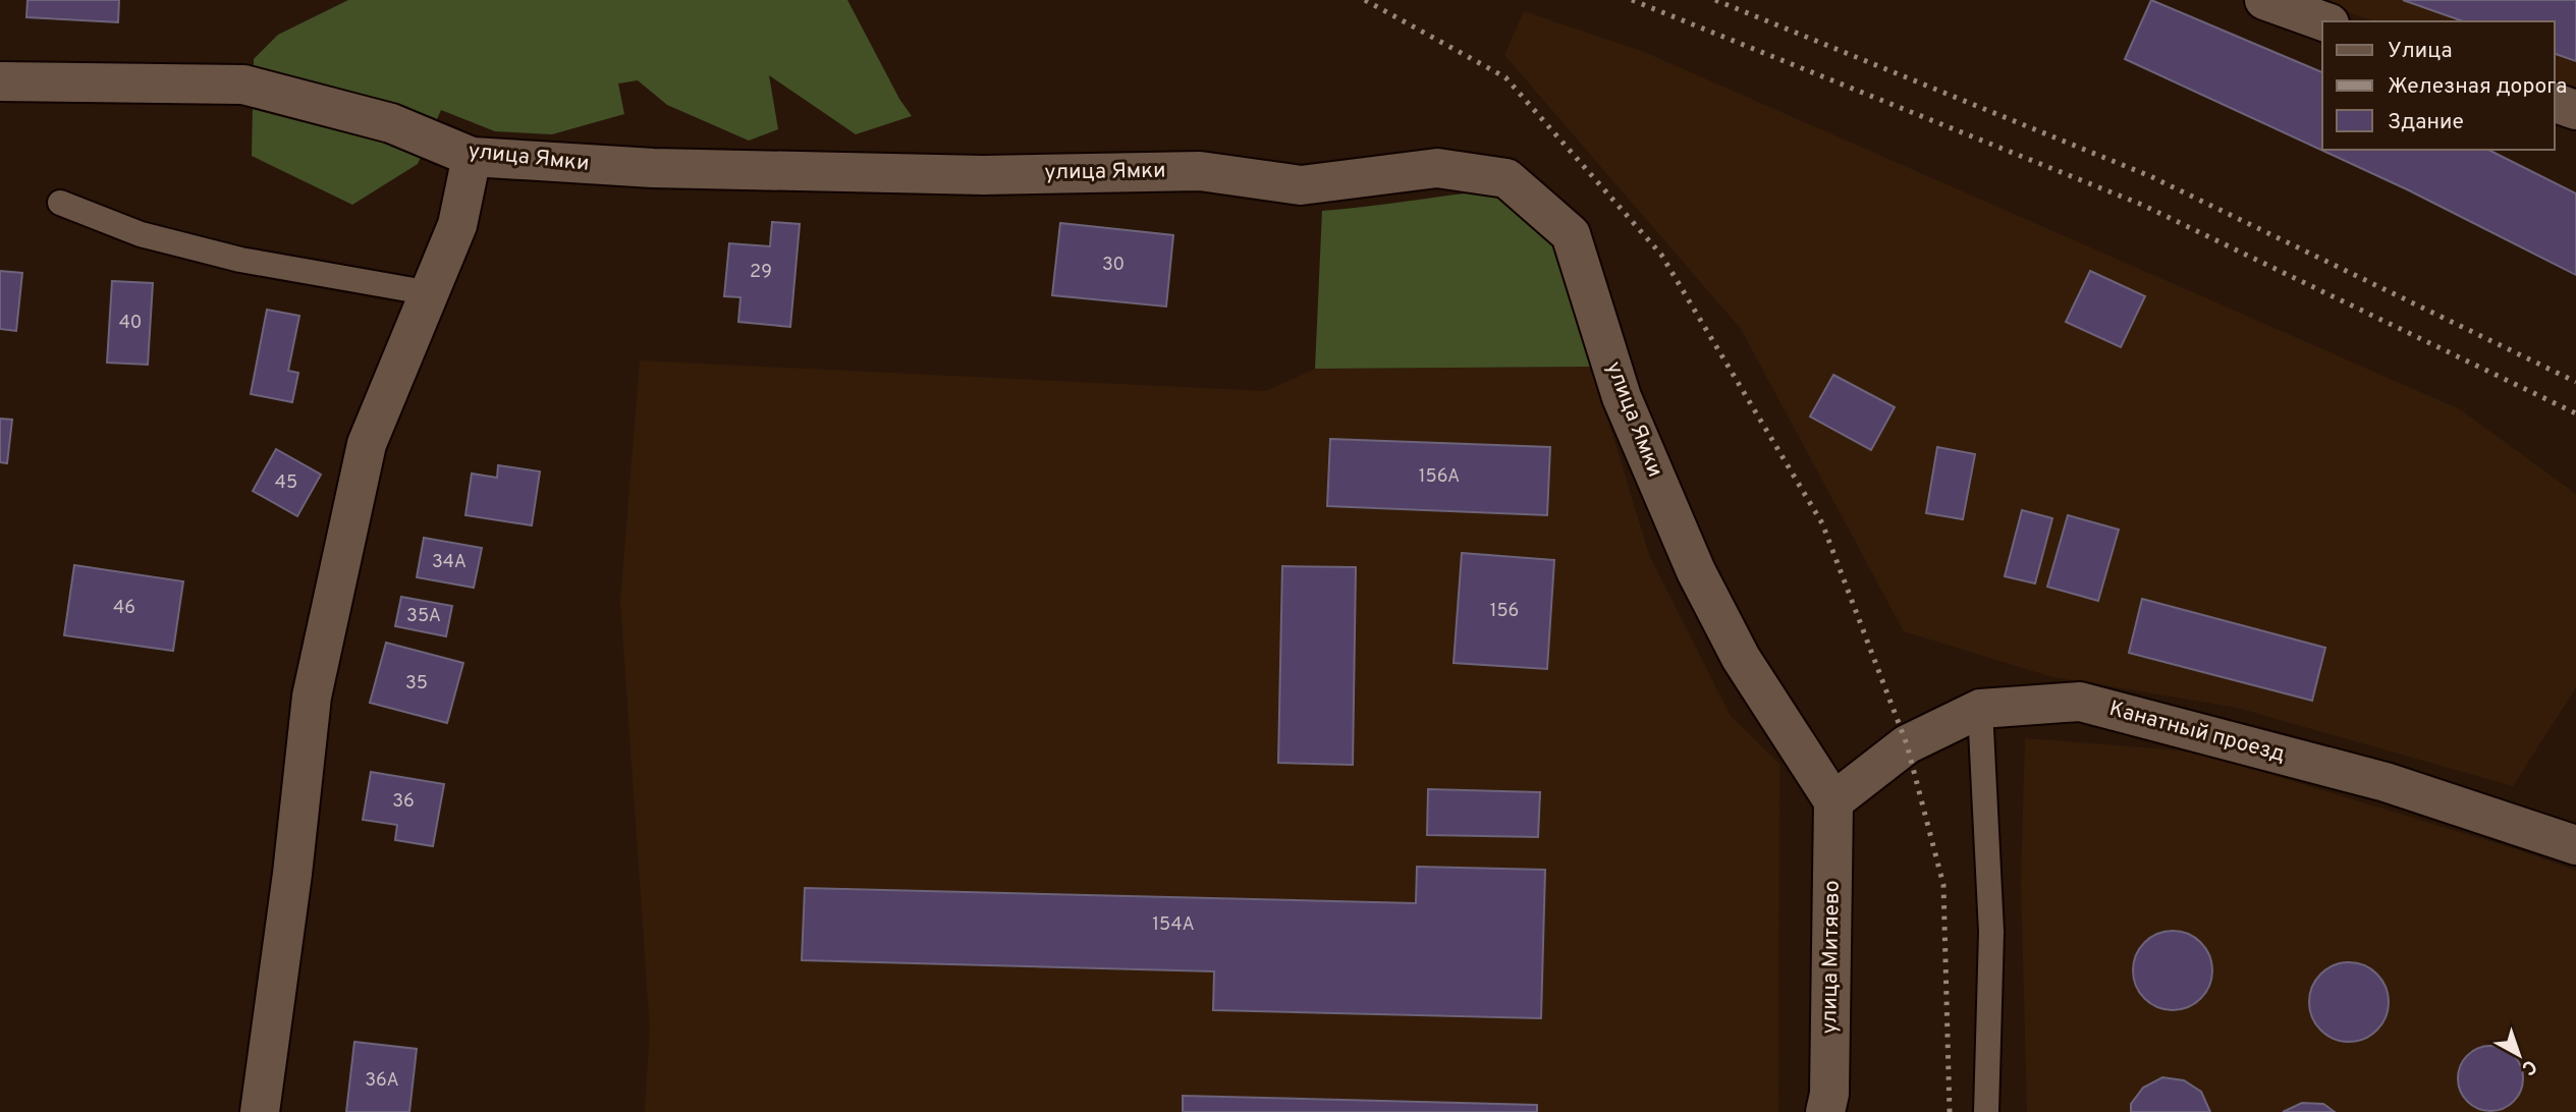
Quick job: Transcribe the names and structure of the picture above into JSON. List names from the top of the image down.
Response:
{
  "streets": {
    "street": ["улица Ямки", "Канатный проезд", "улица Митяево"]
  },
  "crossings": [
    ["улица Ямки", "Канатный проезд"],
    ["улица Ямки", "улица Митяево"],
    ["Канатный проезд", "улица Митяево"]
  ],
  "house_numbers": [
    "30",
    "29",
    "40",
    "156А",
    "45",
    "34А",
    "46",
    "156",
    "35А",
    "35",
    "36",
    "154А",
    "36А"
  ],
  "legend": ["Улица", "Железная дорога", "Здание"],
  "north": "bottom right"
}
